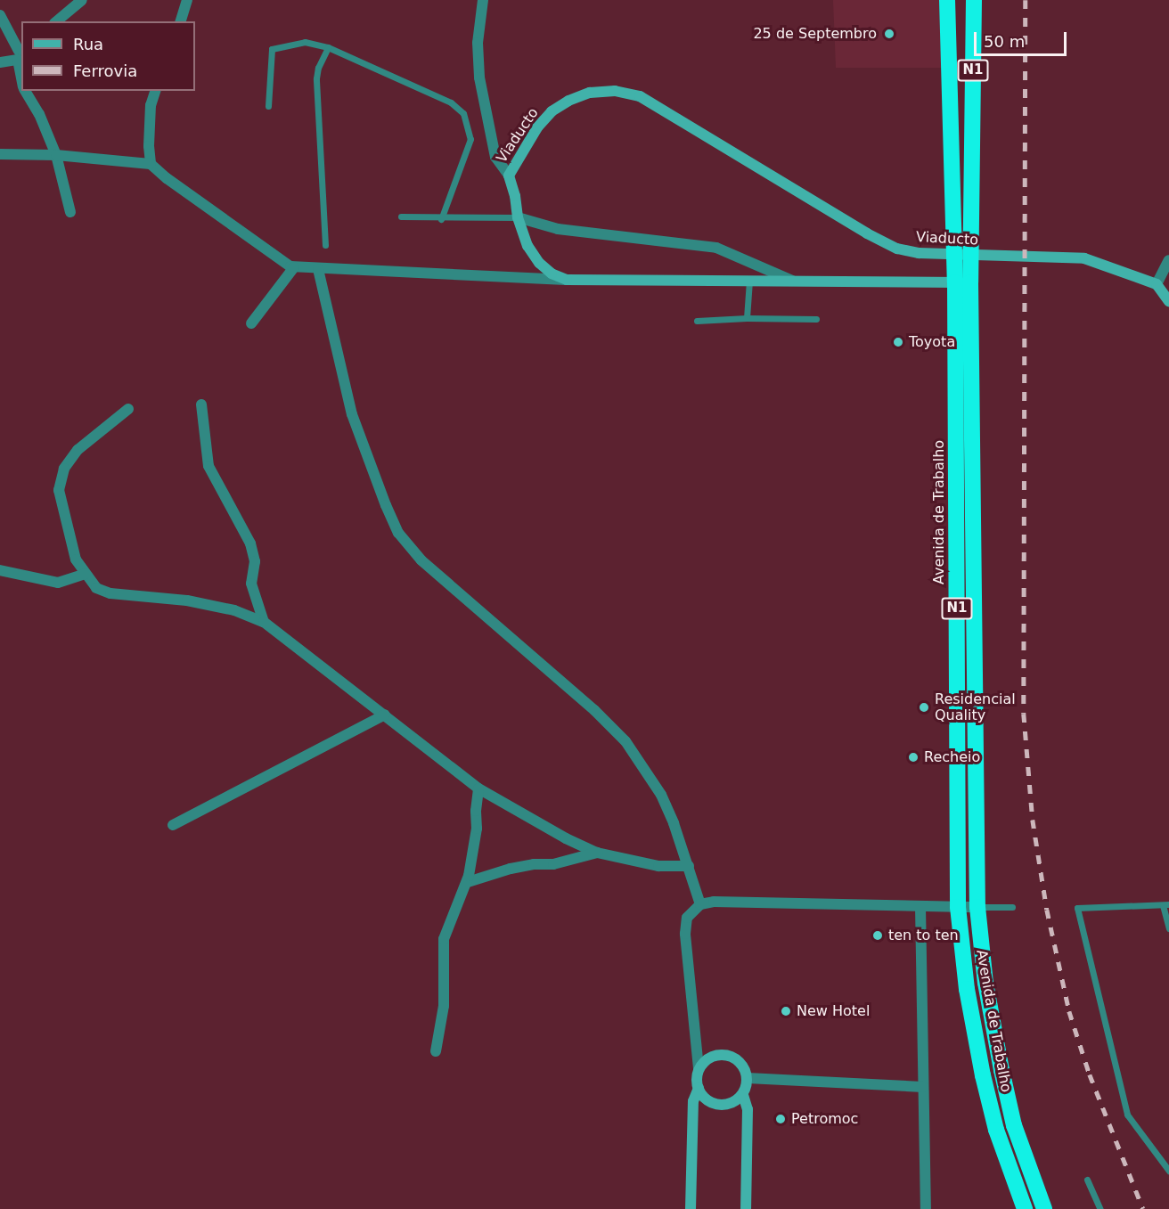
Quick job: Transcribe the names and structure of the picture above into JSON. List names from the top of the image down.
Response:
{
  "streets": {
    "highway": ["N1", "Avenida de Trabalho"],
    "street": ["Viaducto"]
  },
  "crossings": [
    ["Viaducto", "Avenida de Trabalho"]
  ],
  "places": [
    "25 de Septembro",
    "Toyota",
    "Residencial Quality",
    "Recheio",
    "ten to ten",
    "New Hotel",
    "Petromoc"
  ],
  "legend": ["Rua", "Ferrovia"],
  "scale_bar": "50 m"
}
